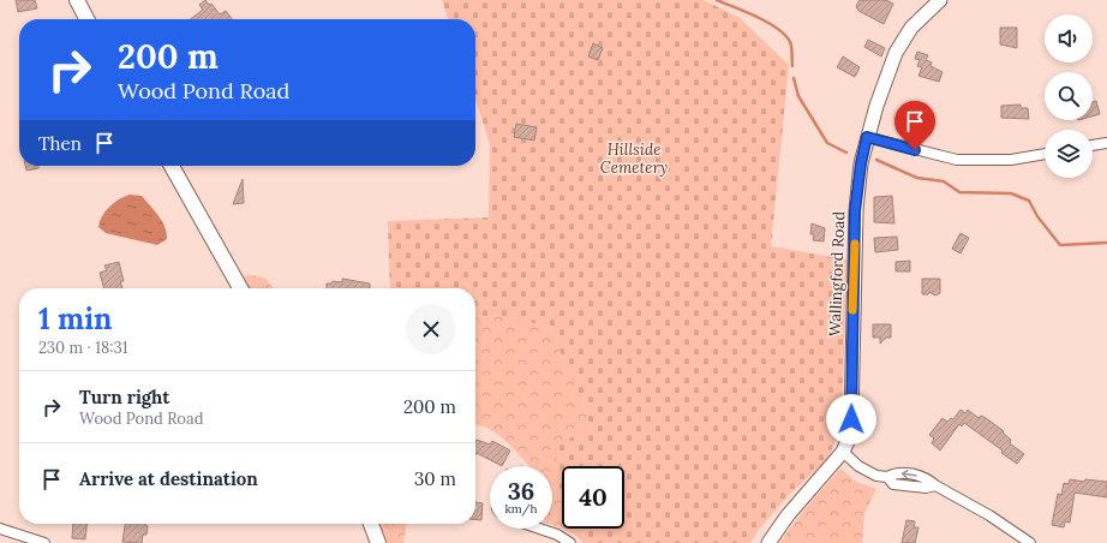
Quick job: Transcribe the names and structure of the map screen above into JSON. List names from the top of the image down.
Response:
{
  "streets": {
    "street": ["Wallingford Road"]
  },
  "parks": ["Hillside Cemetery"],
  "page": {
    "turn": ["200 m", "Wood Pond Road"],
    "then": "Then",
    "heading": ["1 min", "230 m · 18:31"],
    "list": [
      {
        "name": "Turn right",
        "note": "Wood Pond Road",
        "value": "200 m"
      },
      {
        "name": "Arrive at destination",
        "value": "30 m"
      }
    ],
    "speed": "36 km/h",
    "limit": "40"
  }
}
